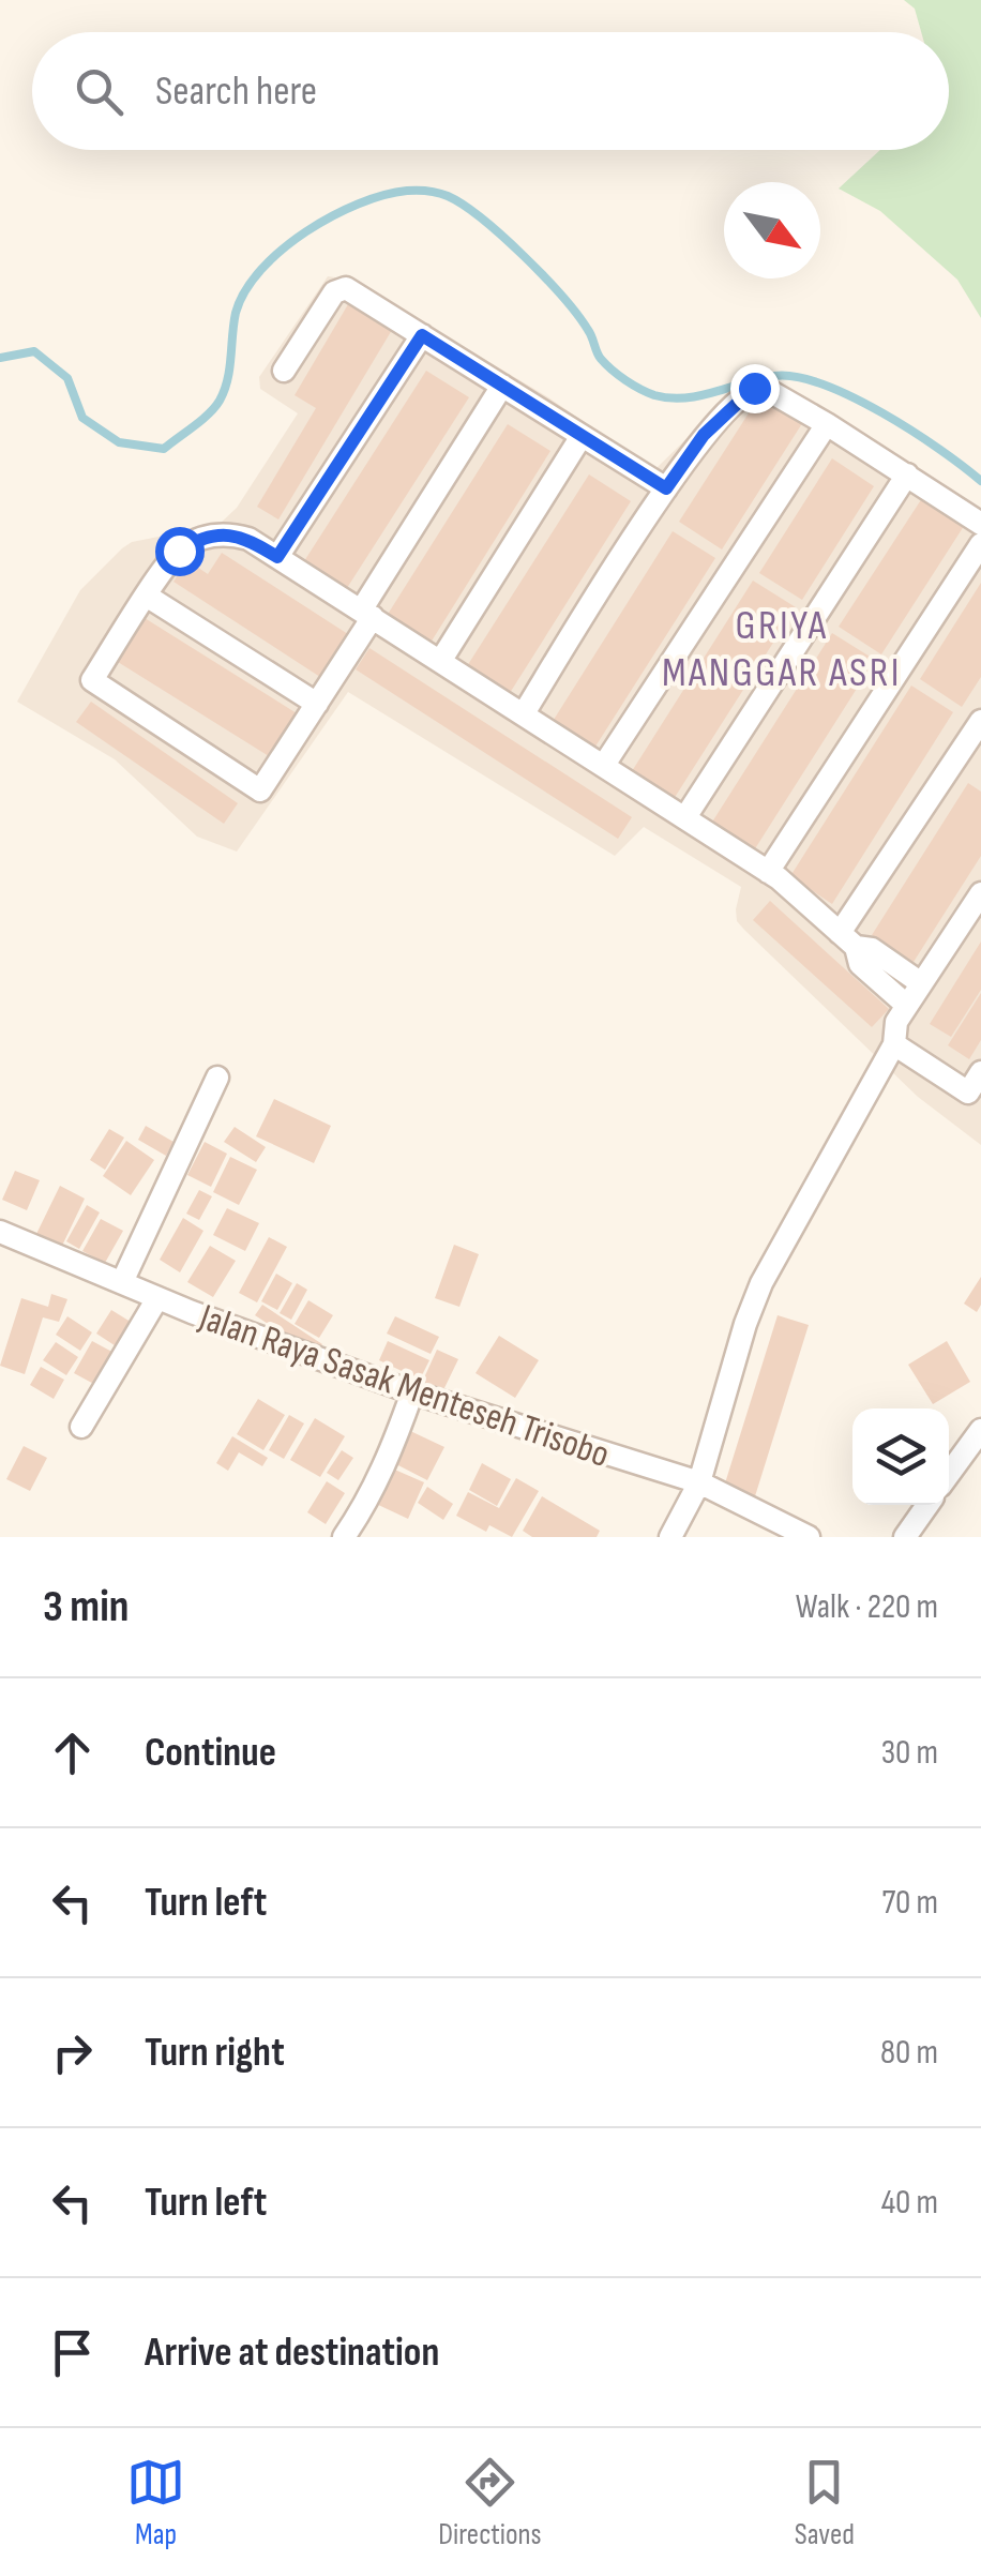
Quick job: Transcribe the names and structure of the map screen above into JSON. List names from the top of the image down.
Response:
{
  "streets": {
    "street": ["Jalan Raya Sasak Menteseh Trisobo"]
  },
  "districts": ["GRIYA MANGGAR ASRI"],
  "north": "bottom right",
  "page": {
    "search": "Search here",
    "heading": ["3 min", "Walk · 220 m"],
    "list": [
      ["Continue", "30 m"],
      ["Turn left", "70 m"],
      ["Turn right", "80 m"],
      ["Turn left", "40 m"],
      "Arrive at destination"
    ],
    "nav": ["Map", "Directions", "Saved"]
  }
}
